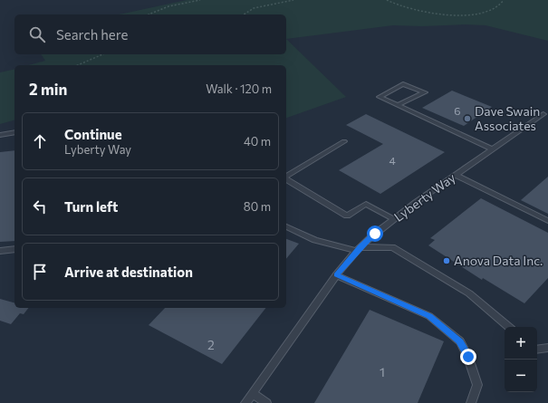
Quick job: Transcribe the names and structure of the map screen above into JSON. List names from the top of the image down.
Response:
{
  "streets": {
    "lane": ["Lyberty Way"]
  },
  "places": ["Dave Swain Associates", "Anova Data Inc."],
  "house_numbers": [
    "6",
    "4",
    "2",
    "1"
  ],
  "page": {
    "search": "Search here",
    "heading": ["2 min", "Walk · 120 m"],
    "list": [
      ["Continue", "Lyberty Way", "40 m"],
      ["Turn left", "80 m"],
      "Arrive at destination"
    ],
    "map_buttons": ["+", "−"]
  }
}
